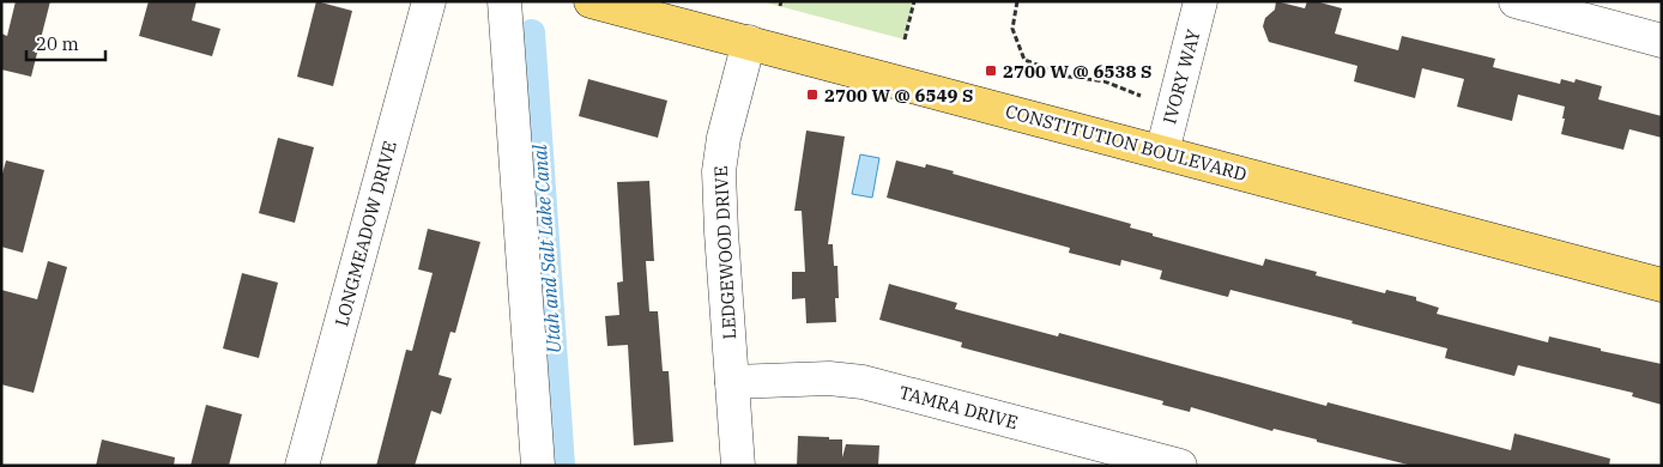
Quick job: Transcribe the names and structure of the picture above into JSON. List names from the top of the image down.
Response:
{
  "streets": {
    "main road": ["CONSTITUTION BOULEVARD"],
    "street": [
      "IVORY WAY",
      "LONGMEADOW DRIVE",
      "LEDGEWOOD DRIVE",
      "TAMRA DRIVE"
    ]
  },
  "crossings": [
    ["IVORY WAY", "CONSTITUTION BOULEVARD"],
    ["CONSTITUTION BOULEVARD", "LEDGEWOOD DRIVE"],
    ["LEDGEWOOD DRIVE", "TAMRA DRIVE"]
  ],
  "water": ["Utah and Salt Lake Canal"],
  "places": {
    "transit": ["2700 W @ 6538 S", "2700 W @ 6549 S"]
  },
  "scale_bar": "20 m"
}
